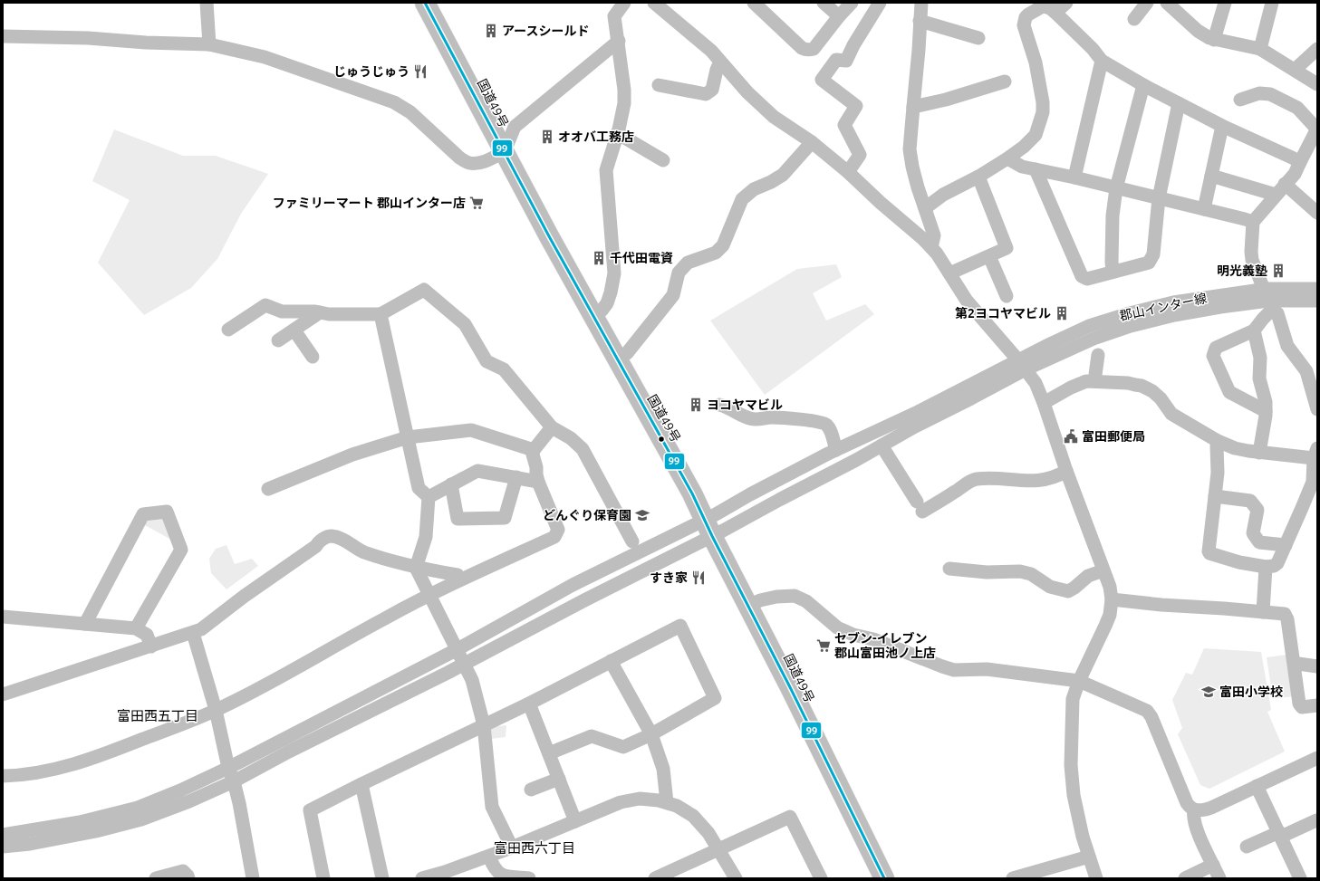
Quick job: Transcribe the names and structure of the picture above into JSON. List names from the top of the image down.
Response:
{
  "streets": {
    "highway": ["国道49号"]
  },
  "districts": ["富田西五丁目", "富田西六丁目"],
  "places": {
    "building": [
      "アースシールド",
      "オオバ工務店",
      "千代田電資",
      "明光義塾",
      "第2ヨコヤマビル",
      "ヨコヤマビル"
    ],
    "restaurant": ["じゅうじゅう", "すき家"],
    "supermarket": ["ファミリーマート 郡山インター店", "セブン-イレブン 郡山富田池ノ上店"],
    "public building": ["富田郵便局"],
    "school or university": ["どんぐり保育園", "富田小学校"]
  },
  "lines": ["transit line 99"]
}
